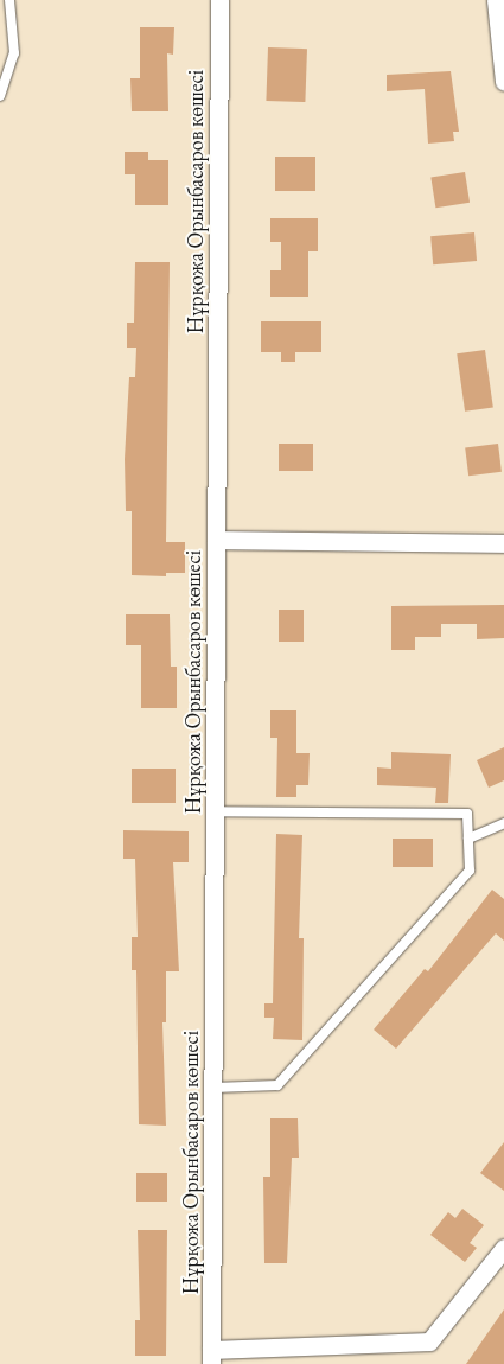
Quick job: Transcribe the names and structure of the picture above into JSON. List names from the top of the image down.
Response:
{
  "streets": {
    "street": ["Нұрқожа Орынбасаров көшесі"]
  }
}
